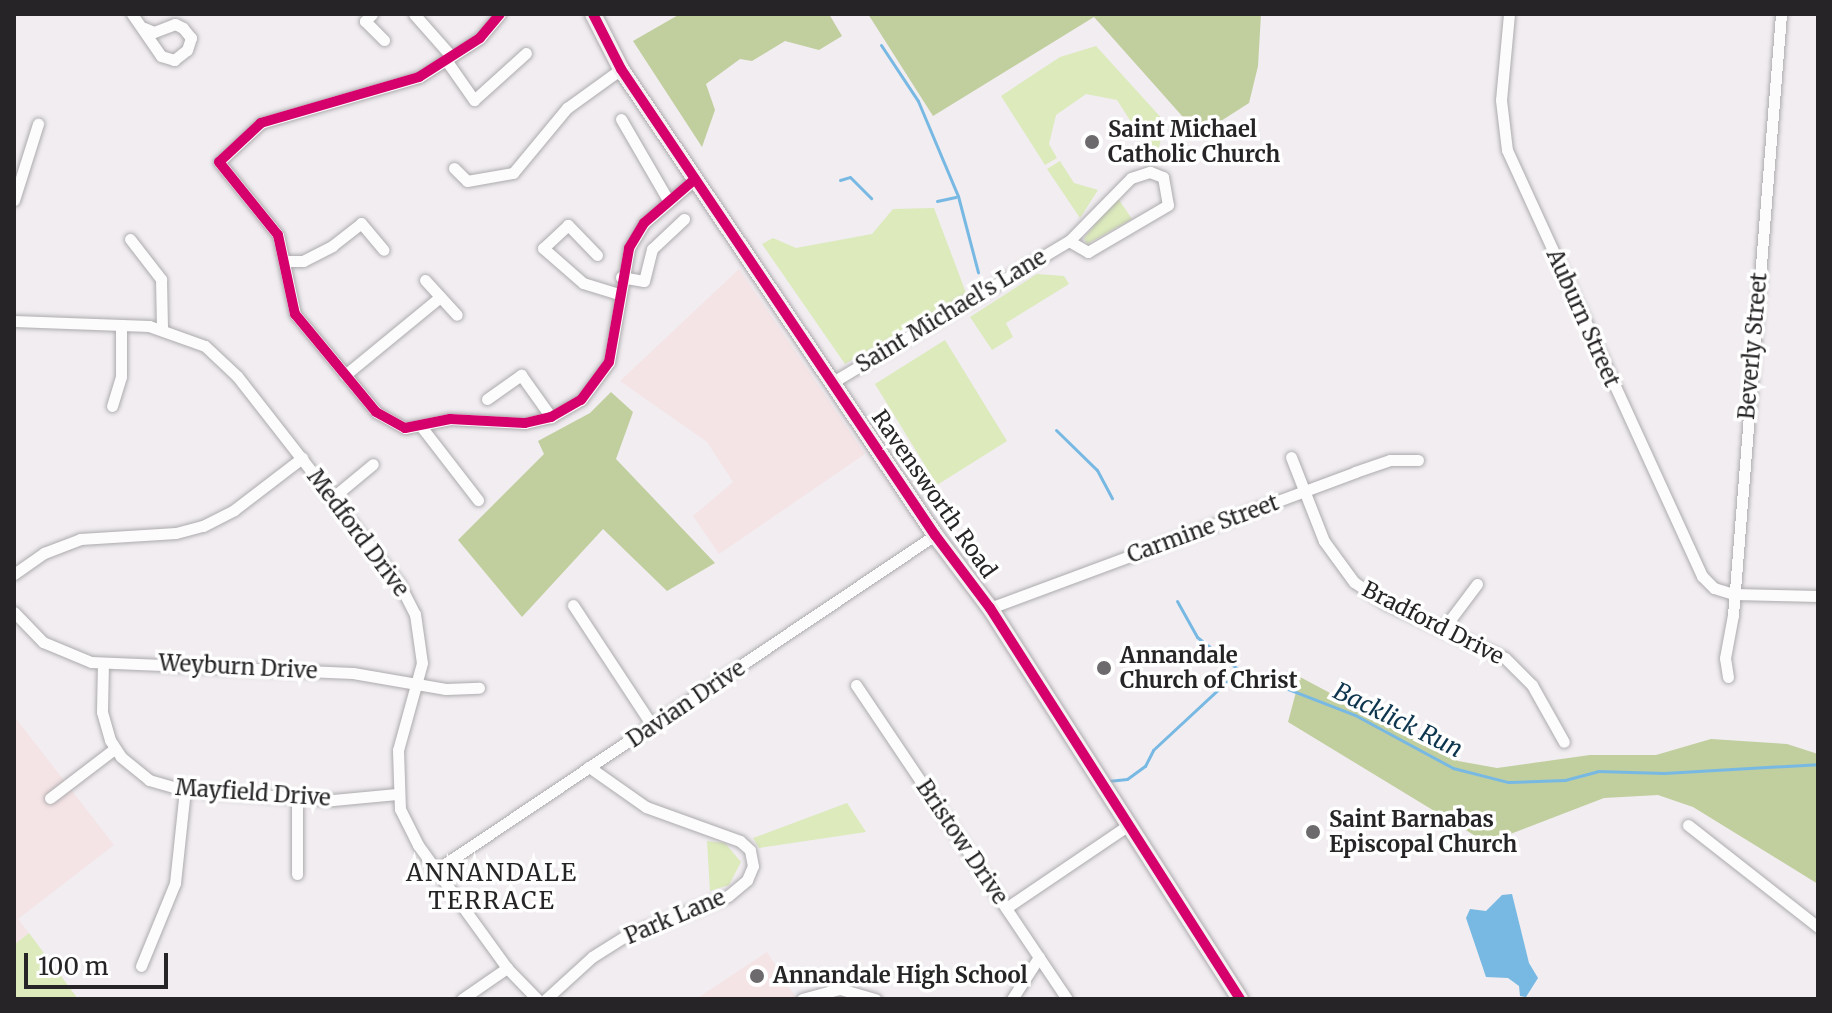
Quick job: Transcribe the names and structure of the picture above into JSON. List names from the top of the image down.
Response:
{
  "streets": {
    "main road": ["Ravensworth Road"],
    "street": [
      "Saint Michael's Lane",
      "Auburn Street",
      "Beverly Street",
      "Carmine Street",
      "Medford Drive",
      "Bradford Drive",
      "Weyburn Drive",
      "Davian Drive",
      "Mayfield Drive",
      "Bristow Drive",
      "Park Lane"
    ]
  },
  "crossings": [
    ["Saint Michael's Lane", "Ravensworth Road"],
    ["Auburn Street", "Beverly Street"],
    ["Ravensworth Road", "Carmine Street"],
    ["Ravensworth Road", "Davian Drive"],
    ["Carmine Street", "Bradford Drive"],
    ["Medford Drive", "Weyburn Drive"],
    ["Medford Drive", "Davian Drive"],
    ["Medford Drive", "Mayfield Drive"],
    ["Davian Drive", "Park Lane"]
  ],
  "districts": ["ANNANDALE TERRACE"],
  "water": ["Backlick Run"],
  "places": [
    "Saint Michael Catholic Church",
    "Annandale Church of Christ",
    "Saint Barnabas Episcopal Church",
    "Annandale High School"
  ],
  "scale_bar": "100 m"
}
